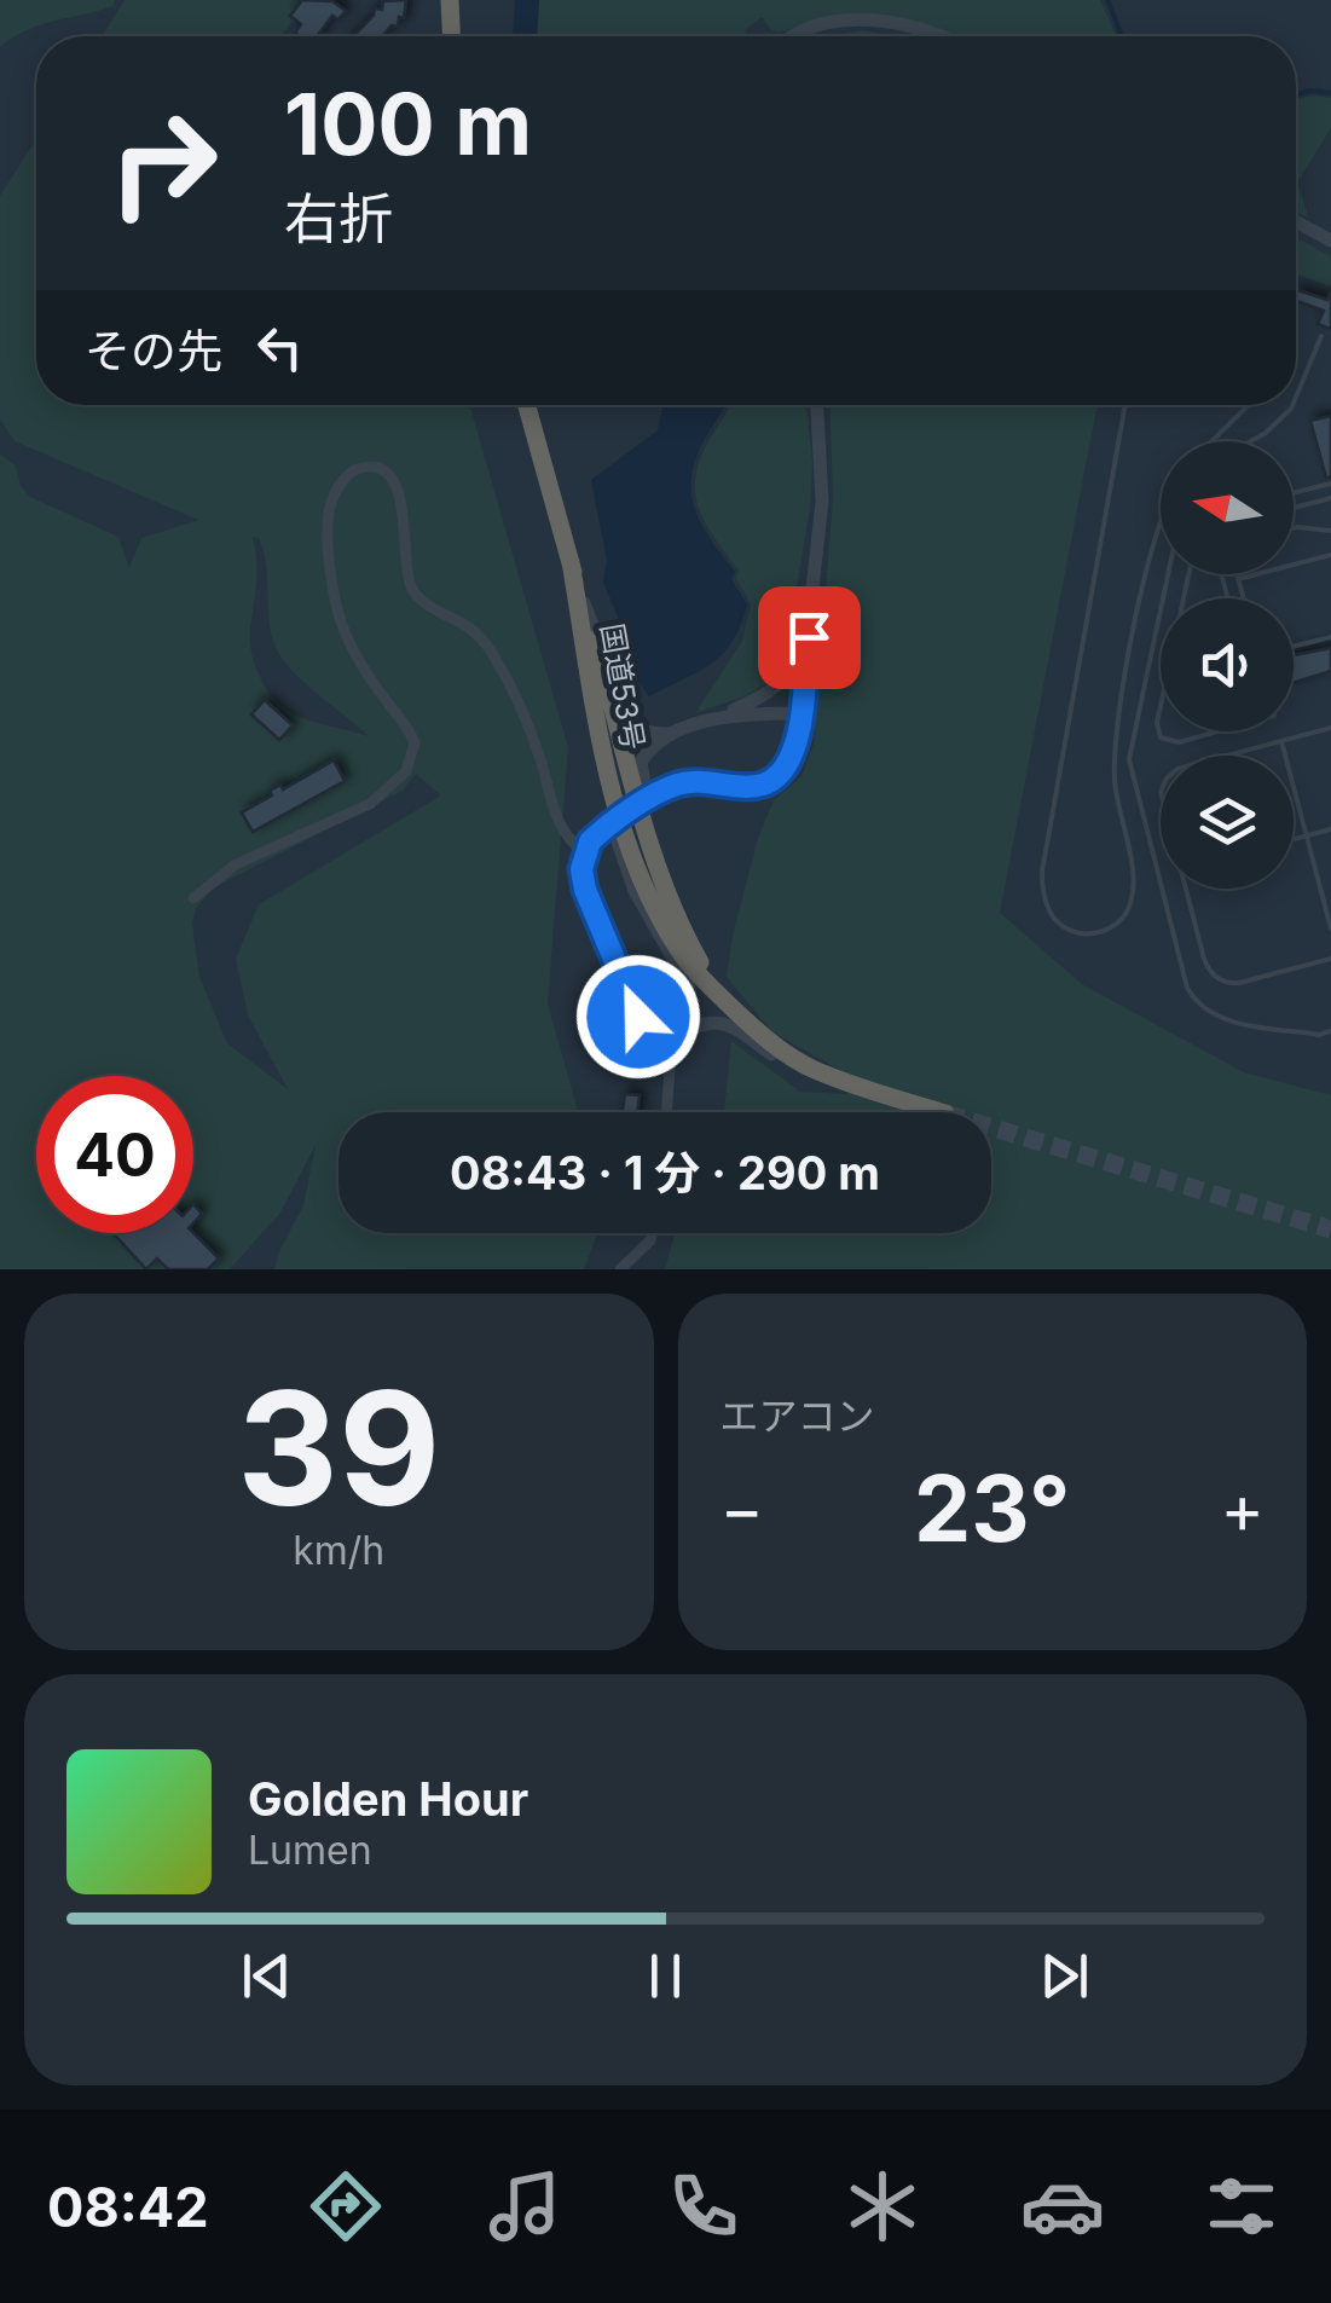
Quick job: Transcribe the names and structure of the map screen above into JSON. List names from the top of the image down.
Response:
{
  "streets": {
    "highway": ["国道53号"]
  },
  "north": "left",
  "page": {
    "turn": ["100 m", "右折"],
    "then": "その先",
    "limit": "40",
    "trip": "08:43 · 1 分 · 290 m",
    "tile": [
      ["39", "km/h"],
      "エアコン"
    ],
    "heat": ["−", "23°", "+"],
    "song": ["Golden Hour", "Lumen"],
    "tabs": "08:42"
  }
}
